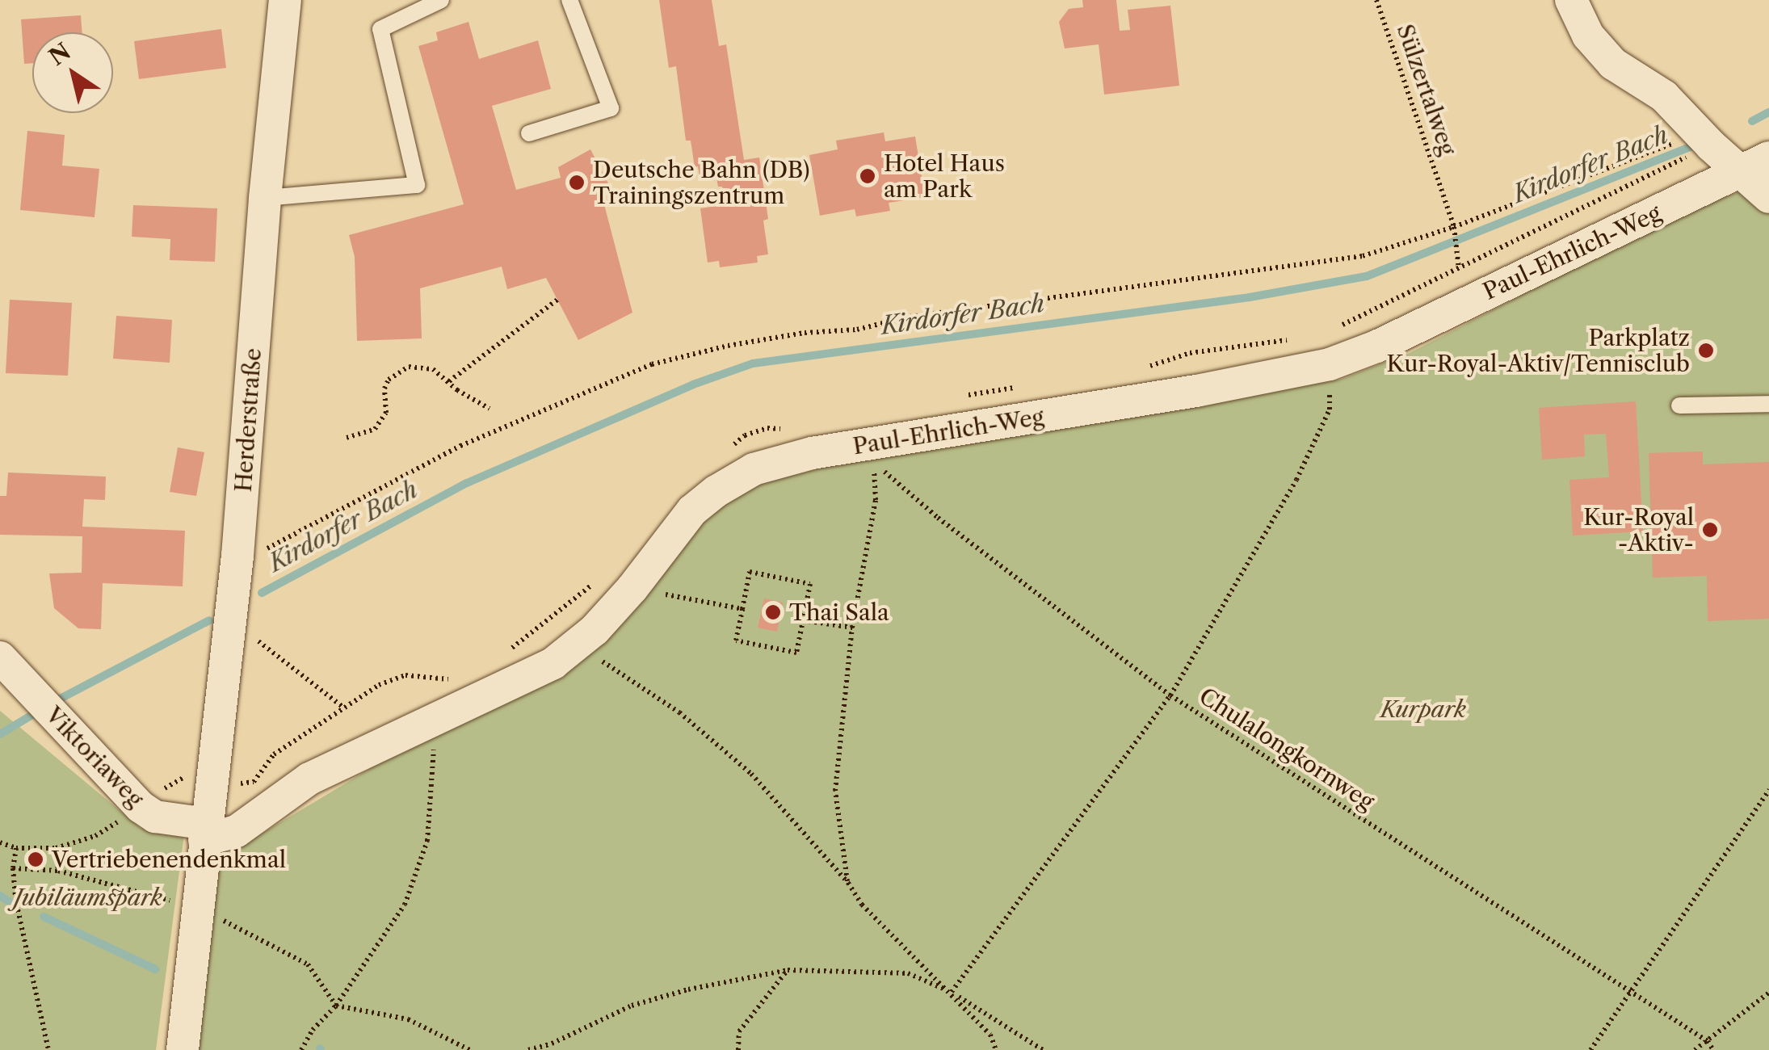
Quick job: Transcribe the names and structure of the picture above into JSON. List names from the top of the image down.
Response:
{
  "streets": {
    "street": ["Paul-Ehrlich-Weg", "Herderstraße", "Viktoriaweg"],
    "path": ["Sülzertalweg", "Chulalongkornweg"]
  },
  "crossings": [
    ["Paul-Ehrlich-Weg", "Herderstraße"],
    ["Paul-Ehrlich-Weg", "Viktoriaweg"],
    ["Herderstraße", "Viktoriaweg"]
  ],
  "water": ["Kirdorfer Bach"],
  "parks": ["Kurpark", "Jubiläumspark"],
  "places": [
    "Hotel Haus am Park",
    "Deutsche Bahn (DB) Trainingszentrum",
    "Parkplatz Kur-Royal-Aktiv/Tennisclub",
    "Kur-Royal -Aktiv-",
    "Thai Sala",
    "Vertriebenendenkmal"
  ],
  "north": "top left"
}
